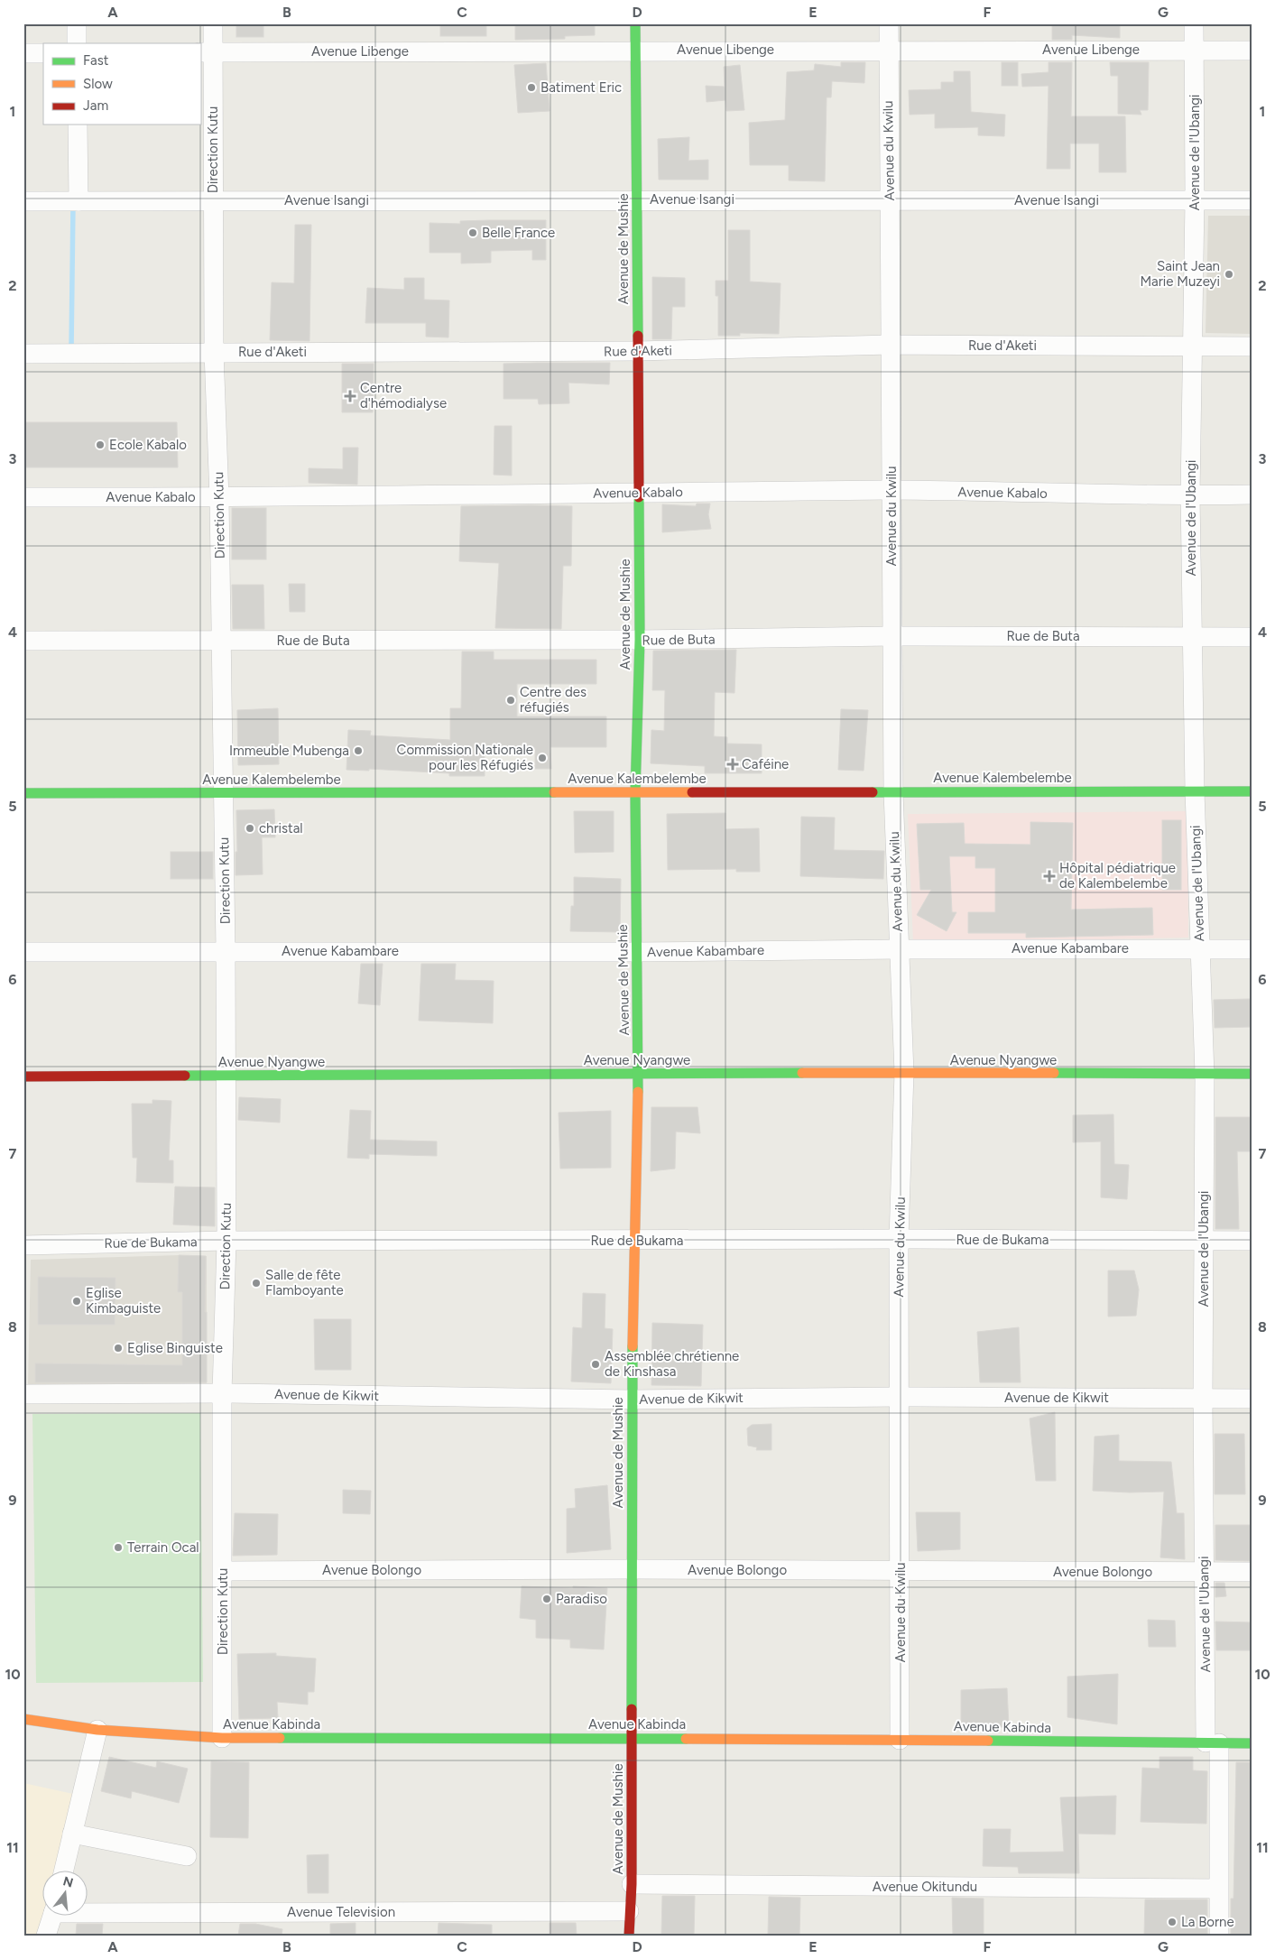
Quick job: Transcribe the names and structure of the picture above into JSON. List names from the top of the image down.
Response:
{
  "streets": {
    "street": [
      "Avenue Libenge",
      "Direction Kutu",
      "Avenue du Kwilu",
      "Avenue de l'Ubangi",
      "Avenue Isangi",
      "Avenue de Mushie",
      "Rue d'Aketi",
      "Avenue Kabalo",
      "Rue de Buta",
      "Avenue Kalembelembe",
      "Avenue Kabambare",
      "Avenue Nyangwe",
      "Rue de Bukama",
      "Avenue de Kikwit",
      "Avenue Bolongo",
      "Avenue Kabinda",
      "Avenue Okitundu",
      "Avenue Television"
    ]
  },
  "crossings": [
    ["Avenue Libenge", "Direction Kutu"],
    ["Avenue Libenge", "Avenue du Kwilu"],
    ["Avenue Libenge", "Avenue de l'Ubangi"],
    ["Avenue Libenge", "Avenue de Mushie"],
    ["Direction Kutu", "Avenue Isangi"],
    ["Direction Kutu", "Rue d'Aketi"],
    ["Direction Kutu", "Avenue Kabalo"],
    ["Direction Kutu", "Rue de Buta"],
    ["Direction Kutu", "Avenue Kalembelembe"],
    ["Direction Kutu", "Avenue Kabambare"],
    ["Direction Kutu", "Avenue Nyangwe"],
    ["Direction Kutu", "Rue de Bukama"],
    ["Direction Kutu", "Avenue de Kikwit"],
    ["Direction Kutu", "Avenue Bolongo"],
    ["Direction Kutu", "Avenue Kabinda"],
    ["Avenue du Kwilu", "Avenue Isangi"],
    ["Avenue du Kwilu", "Rue d'Aketi"],
    ["Avenue du Kwilu", "Avenue Kabalo"],
    ["Avenue du Kwilu", "Rue de Buta"],
    ["Avenue du Kwilu", "Avenue Kalembelembe"],
    ["Avenue du Kwilu", "Avenue Kabambare"],
    ["Avenue du Kwilu", "Avenue Nyangwe"],
    ["Avenue du Kwilu", "Rue de Bukama"],
    ["Avenue du Kwilu", "Avenue de Kikwit"],
    ["Avenue du Kwilu", "Avenue Bolongo"],
    ["Avenue du Kwilu", "Avenue Kabinda"],
    ["Avenue de l'Ubangi", "Avenue Isangi"],
    ["Avenue de l'Ubangi", "Rue d'Aketi"],
    ["Avenue de l'Ubangi", "Avenue Kabalo"],
    ["Avenue de l'Ubangi", "Rue de Buta"],
    ["Avenue de l'Ubangi", "Avenue Kalembelembe"],
    ["Avenue de l'Ubangi", "Avenue Kabambare"],
    ["Avenue de l'Ubangi", "Avenue Nyangwe"],
    ["Avenue de l'Ubangi", "Rue de Bukama"],
    ["Avenue de l'Ubangi", "Avenue de Kikwit"],
    ["Avenue de l'Ubangi", "Avenue Bolongo"],
    ["Avenue de l'Ubangi", "Avenue Kabinda"],
    ["Avenue de l'Ubangi", "Avenue Okitundu"],
    ["Avenue Isangi", "Avenue de Mushie"],
    ["Avenue de Mushie", "Rue d'Aketi"],
    ["Avenue de Mushie", "Avenue Kabalo"],
    ["Avenue de Mushie", "Rue de Buta"],
    ["Avenue de Mushie", "Avenue Kalembelembe"],
    ["Avenue de Mushie", "Avenue Kabambare"],
    ["Avenue de Mushie", "Avenue Nyangwe"],
    ["Avenue de Mushie", "Rue de Bukama"],
    ["Avenue de Mushie", "Avenue de Kikwit"],
    ["Avenue de Mushie", "Avenue Bolongo"],
    ["Avenue de Mushie", "Avenue Kabinda"],
    ["Avenue de Mushie", "Avenue Okitundu"],
    ["Avenue de Mushie", "Avenue Television"]
  ],
  "places": {
    "other": [
      "Batiment Eric",
      "Belle France",
      "Saint Jean Marie Muzeyi",
      "Ecole Kabalo",
      "Centre des réfugiés",
      "Immeuble Mubenga",
      "Commission Nationale pour les Réfugiés",
      "christal",
      "Salle de fête Flamboyante",
      "Eglise Kimbaguiste",
      "Eglise Binguiste",
      "Assemblée chrétienne de Kinshasa",
      "Terrain Ocal",
      "Paradiso",
      "La Borne"
    ],
    "health": ["Centre d'hémodialyse", "Caféine", "Hôpital pédiatrique de Kalembelembe"]
  },
  "legend": ["Fast", "Slow", "Jam"],
  "north": "top",
  "grid": {
    "columns": [
      "A",
      "B",
      "C",
      "D",
      "E",
      "F",
      "G"
    ],
    "rows": [
      "1",
      "2",
      "3",
      "4",
      "5",
      "6",
      "7",
      "8",
      "9",
      "10",
      "11"
    ]
  }
}
